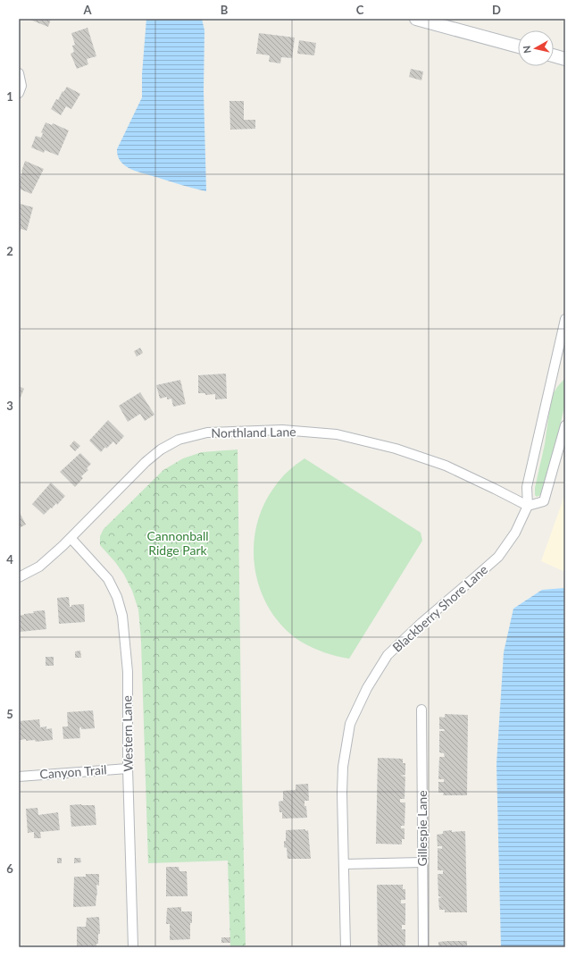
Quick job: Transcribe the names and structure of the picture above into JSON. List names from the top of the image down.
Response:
{
  "streets": {
    "street": [
      "Northland Lane",
      "Blackberry Shore Lane",
      "Western Lane",
      "Canyon Trail",
      "Gillespie Lane"
    ]
  },
  "crossings": [
    ["Northland Lane", "Blackberry Shore Lane"],
    ["Northland Lane", "Western Lane"],
    ["Western Lane", "Canyon Trail"]
  ],
  "parks": ["Cannonball Ridge Park"],
  "north": "left",
  "grid": {
    "columns": [
      "A",
      "B",
      "C",
      "D"
    ],
    "rows": [
      "1",
      "2",
      "3",
      "4",
      "5",
      "6"
    ]
  }
}
